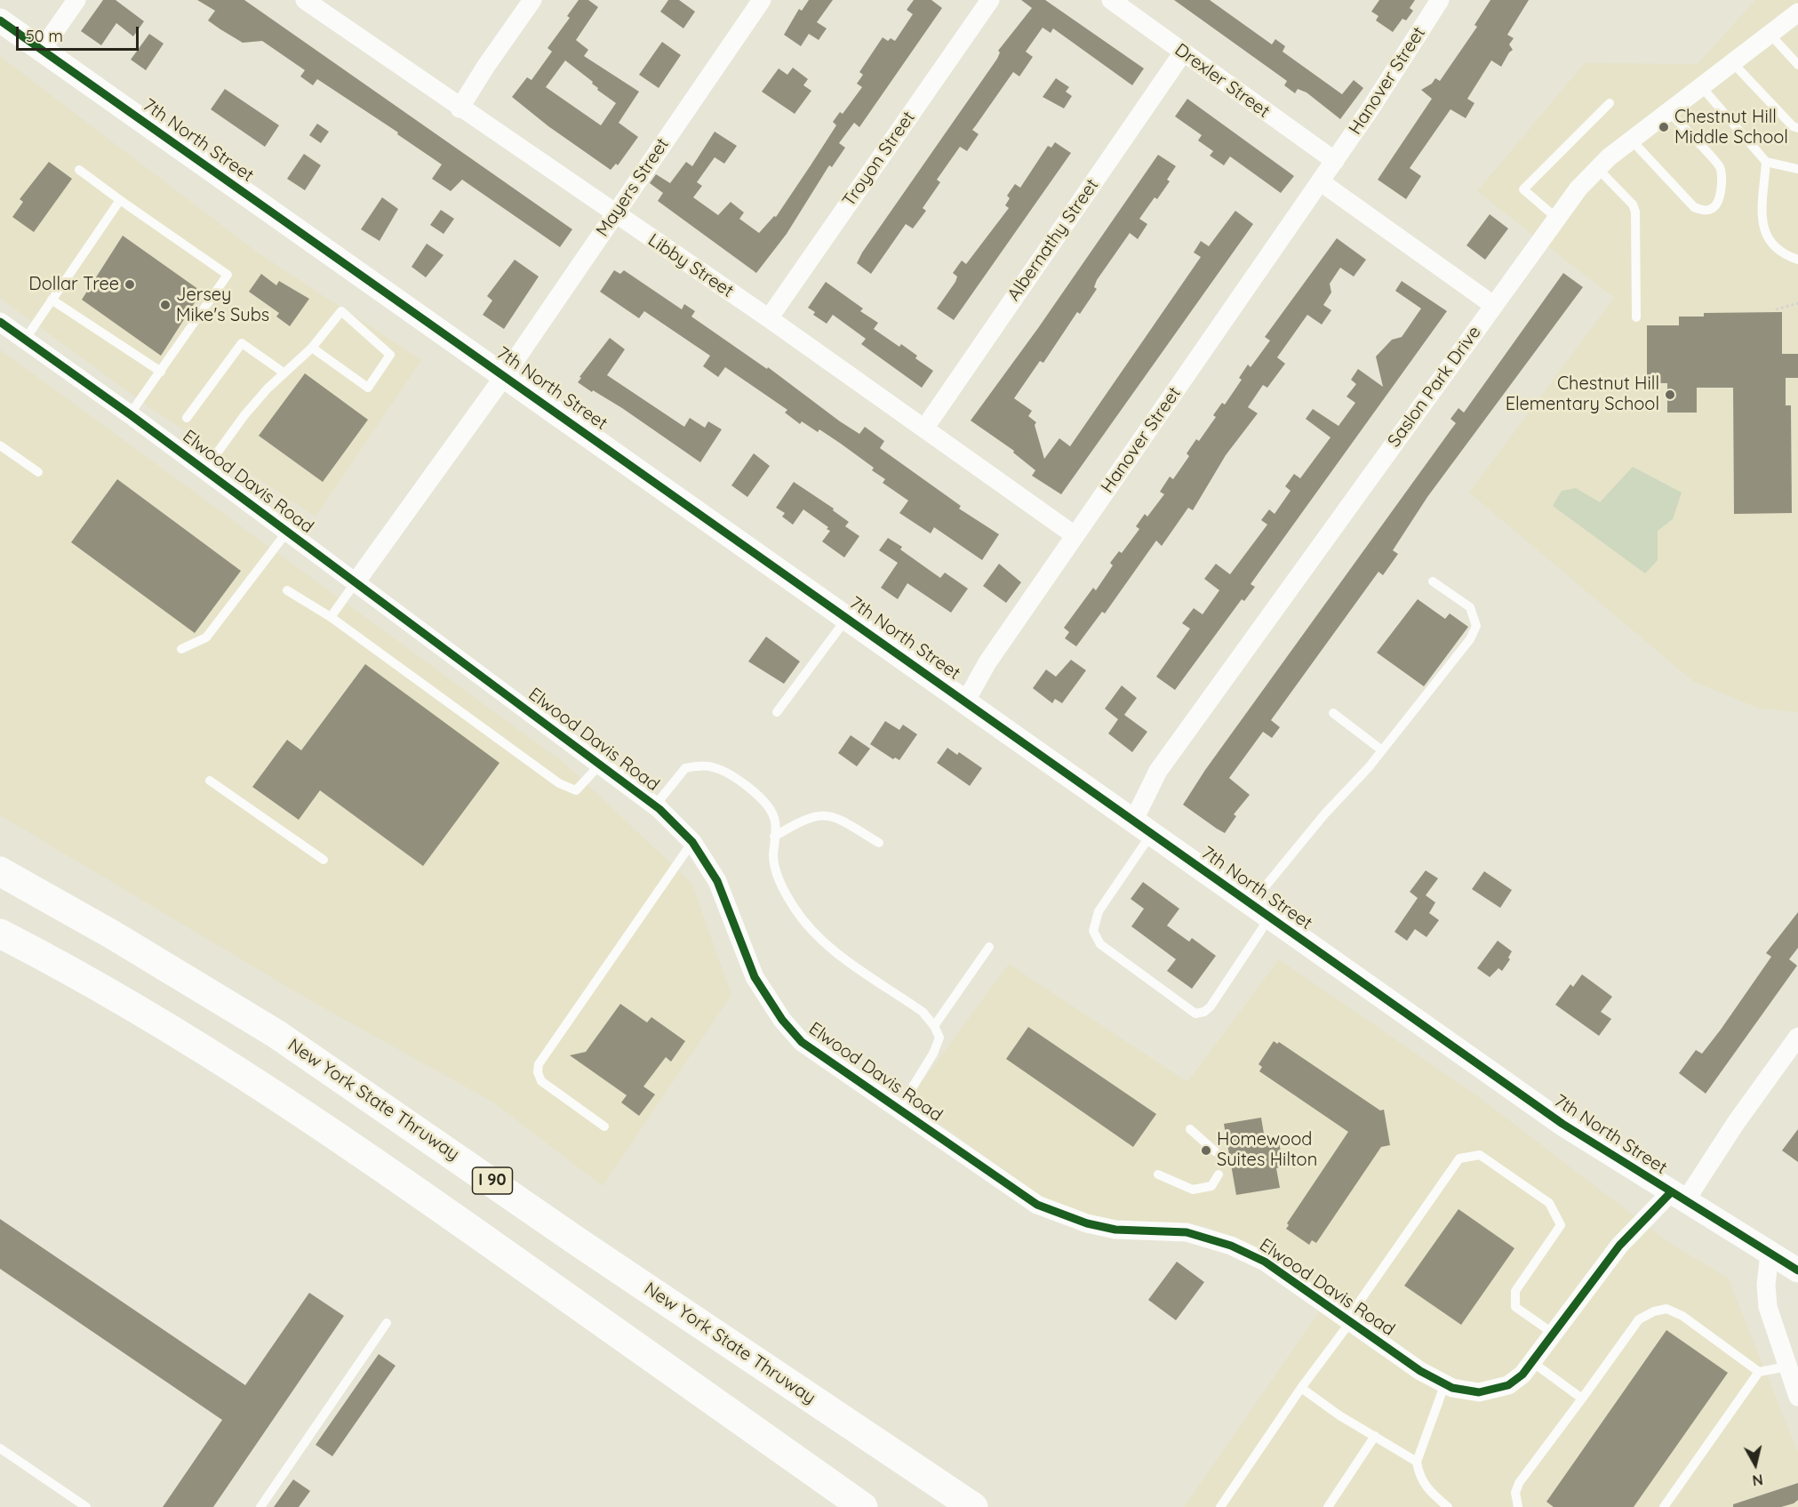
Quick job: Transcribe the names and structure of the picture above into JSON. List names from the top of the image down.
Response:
{
  "streets": {
    "highway": ["New York State Thruway", "I 90"],
    "street": [
      "Drexler Street",
      "Hanover Street",
      "7th North Street",
      "Troyon Street",
      "Mayers Street",
      "Albernathy Street",
      "Libby Street",
      "Saslon Park Drive",
      "Elwood Davis Road"
    ]
  },
  "crossings": [
    ["Drexler Street", "Hanover Street"],
    ["Drexler Street", "Albernathy Street"],
    ["Hanover Street", "7th North Street"],
    ["Hanover Street", "Libby Street"],
    ["7th North Street", "Mayers Street"],
    ["7th North Street", "Saslon Park Drive"],
    ["7th North Street", "Elwood Davis Road"],
    ["Troyon Street", "Libby Street"],
    ["Mayers Street", "Libby Street"],
    ["Albernathy Street", "Libby Street"]
  ],
  "places": [
    "Chestnut Hill Middle School",
    "Dollar Tree",
    "Jersey Mike's Subs",
    "Chestnut Hill Elementary School",
    "Homewood Suites Hilton"
  ],
  "scale_bar": "50 m",
  "north": "bottom"
}
